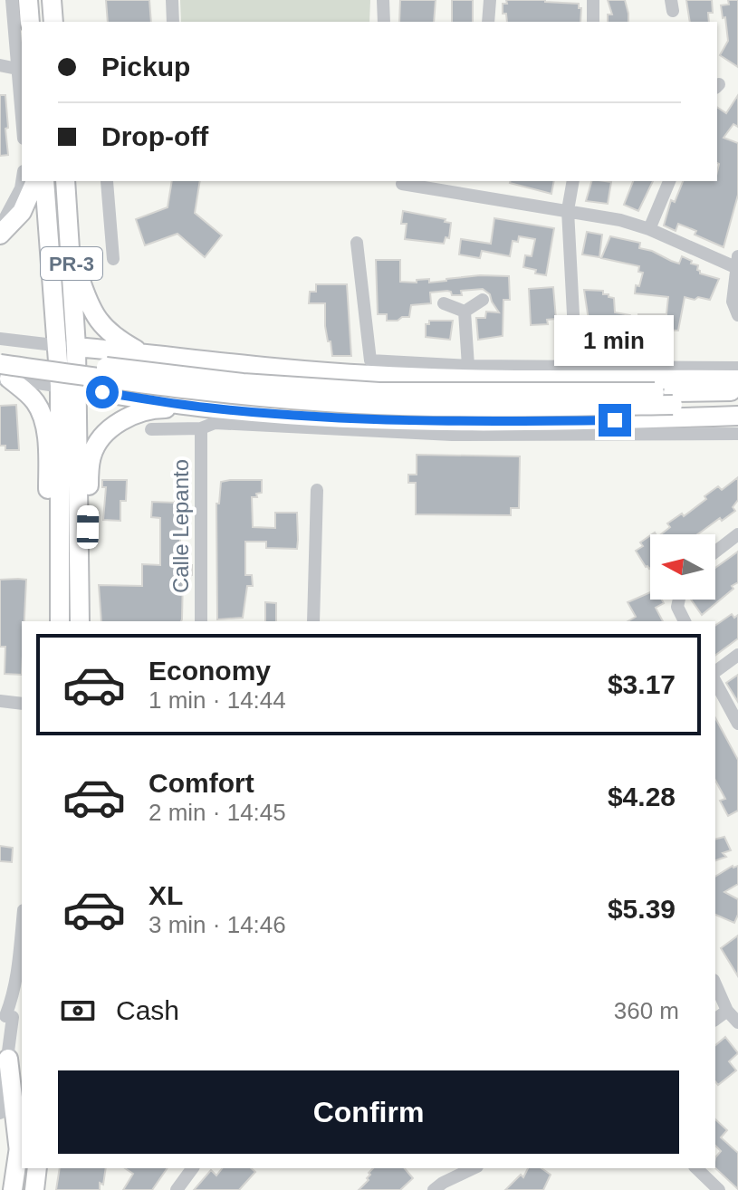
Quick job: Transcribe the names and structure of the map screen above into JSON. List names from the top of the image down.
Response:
{
  "streets": {
    "highway": ["PR-3"],
    "street": ["Calle Lepanto"]
  },
  "north": "left",
  "page": {
    "banner": ["Pickup", "Drop-off"],
    "bubble": "1 min",
    "list": [
      {
        "name": "Economy",
        "note": "1 min · 14:44",
        "value": "$3.17"
      },
      {
        "name": "Comfort",
        "note": "2 min · 14:45",
        "value": "$4.28"
      },
      {
        "name": "XL",
        "note": "3 min · 14:46",
        "value": "$5.39"
      }
    ],
    "pay": ["Cash", "360 m"],
    "buttons": "Confirm"
  }
}
